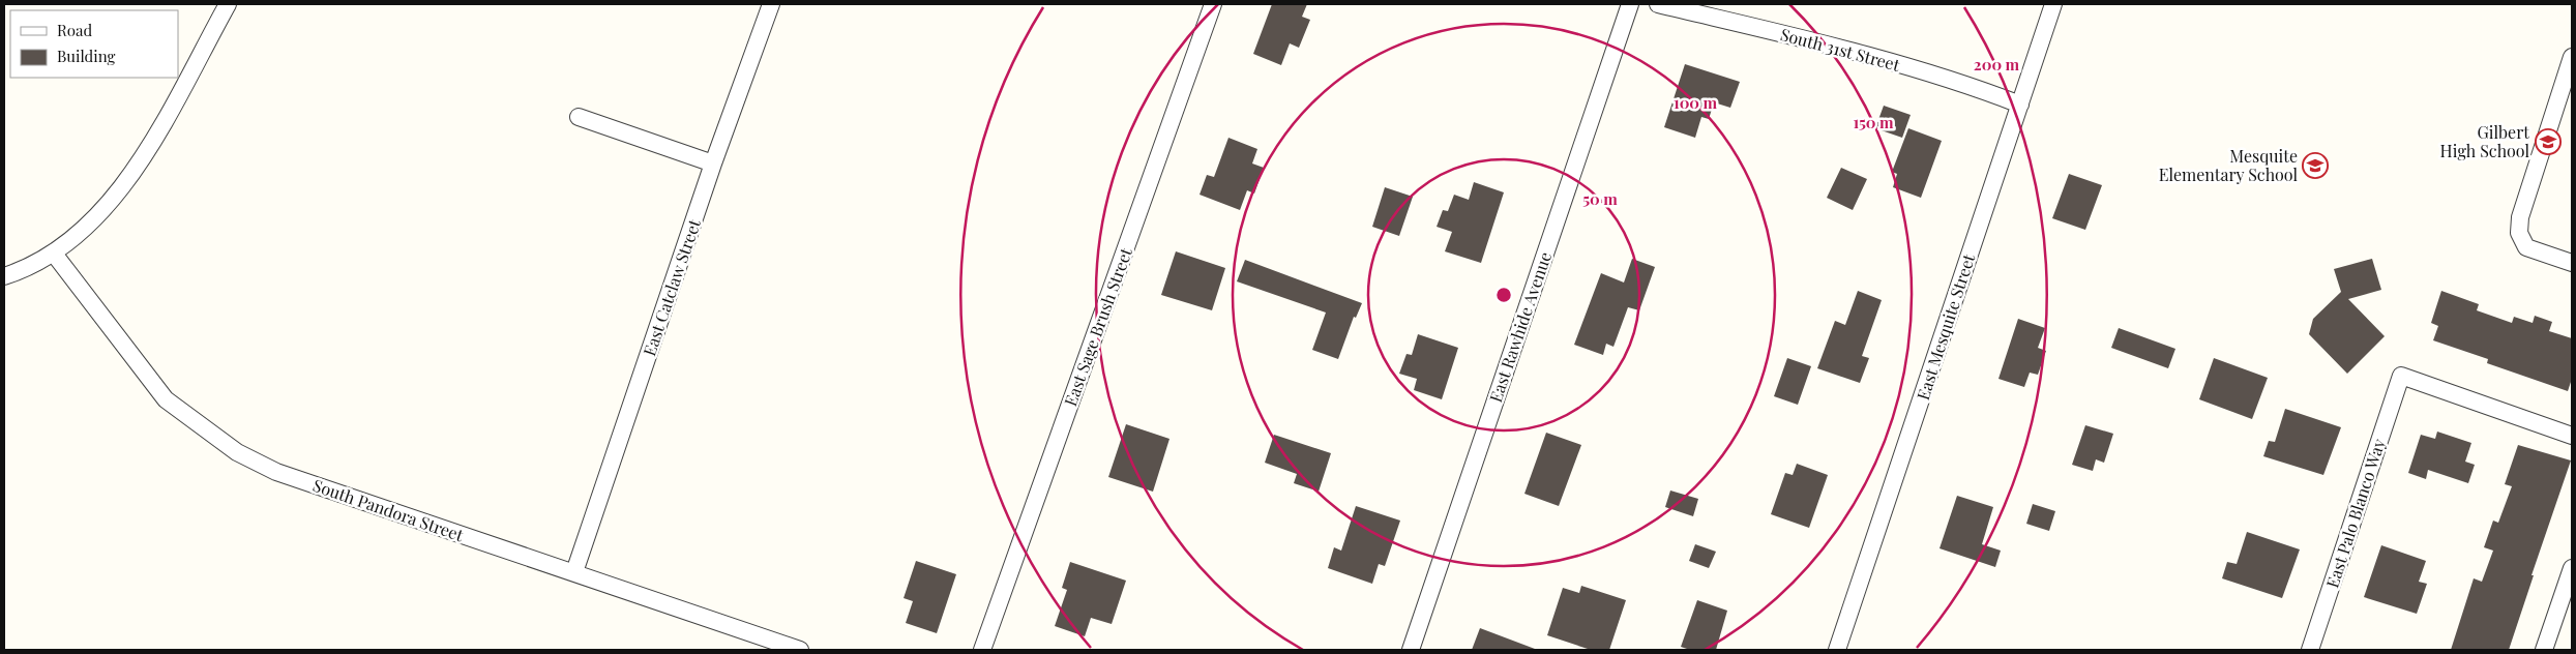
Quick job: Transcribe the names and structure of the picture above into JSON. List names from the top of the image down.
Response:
{
  "streets": {
    "street": [
      "South 31st Street",
      "East Catclaw Street",
      "East Sage Brush Street",
      "East Rawhide Avenue",
      "East Mesquite Street",
      "South Pandora Street",
      "East Palo Blanco Way"
    ]
  },
  "crossings": [
    ["South 31st Street", "East Mesquite Street"],
    ["East Catclaw Street", "South Pandora Street"]
  ],
  "places": {
    "school or university": ["Gilbert High School", "Mesquite Elementary School"]
  },
  "legend": ["Road", "Building"],
  "rings": [
    "200 m",
    "100 m",
    "150 m",
    "50 m"
  ]
}
